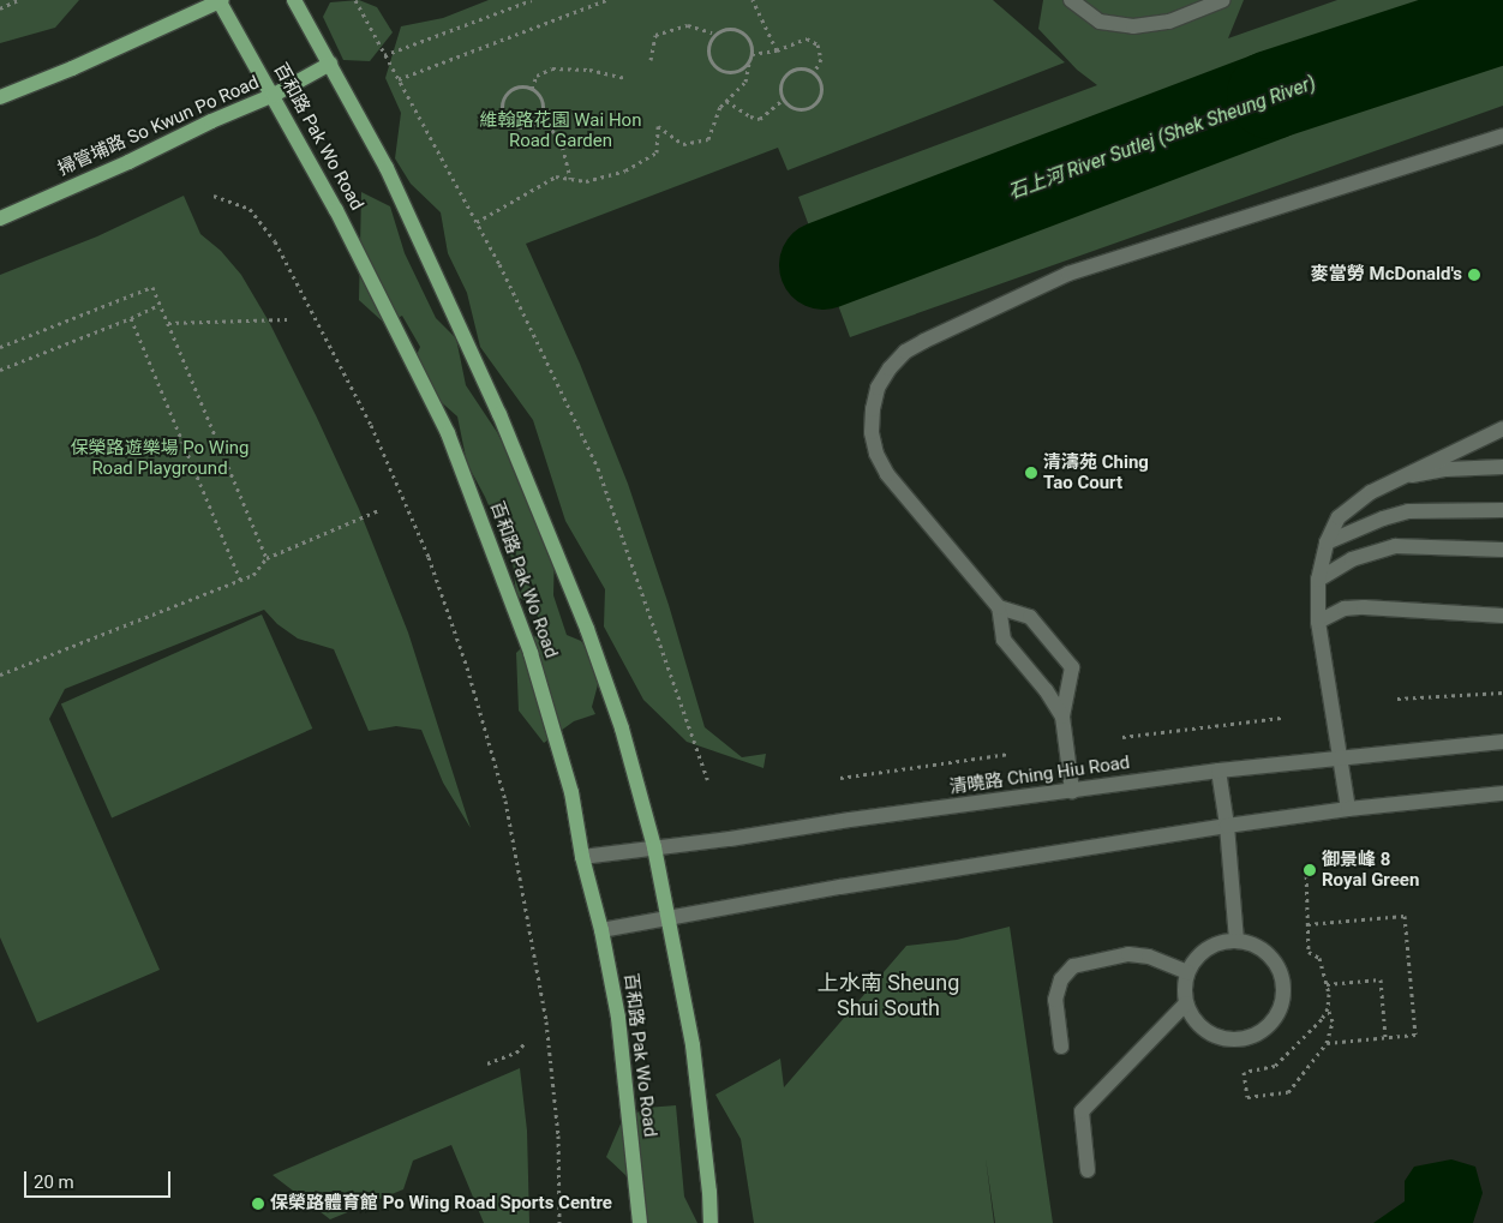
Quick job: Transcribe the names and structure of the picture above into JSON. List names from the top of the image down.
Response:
{
  "streets": {
    "main road": ["掃管埔路 So Kwun Po Road", "百和路 Pak Wo Road"],
    "street": ["清曉路 Ching Hiu Road"]
  },
  "crossings": [
    ["掃管埔路 So Kwun Po Road", "百和路 Pak Wo Road"],
    ["百和路 Pak Wo Road", "清曉路 Ching Hiu Road"]
  ],
  "districts": ["上水南 Sheung Shui South"],
  "water": ["石上河 River Sutlej (Shek Sheung River)"],
  "parks": ["維翰路花園 Wai Hon Road Garden", "保榮路遊樂場 Po Wing Road Playground"],
  "places": [
    "麥當勞 McDonald's",
    "清濤苑 Ching Tao Court",
    "御景峰 8 Royal Green",
    "保榮路體育館 Po Wing Road Sports Centre"
  ],
  "scale_bar": "20 m"
}
